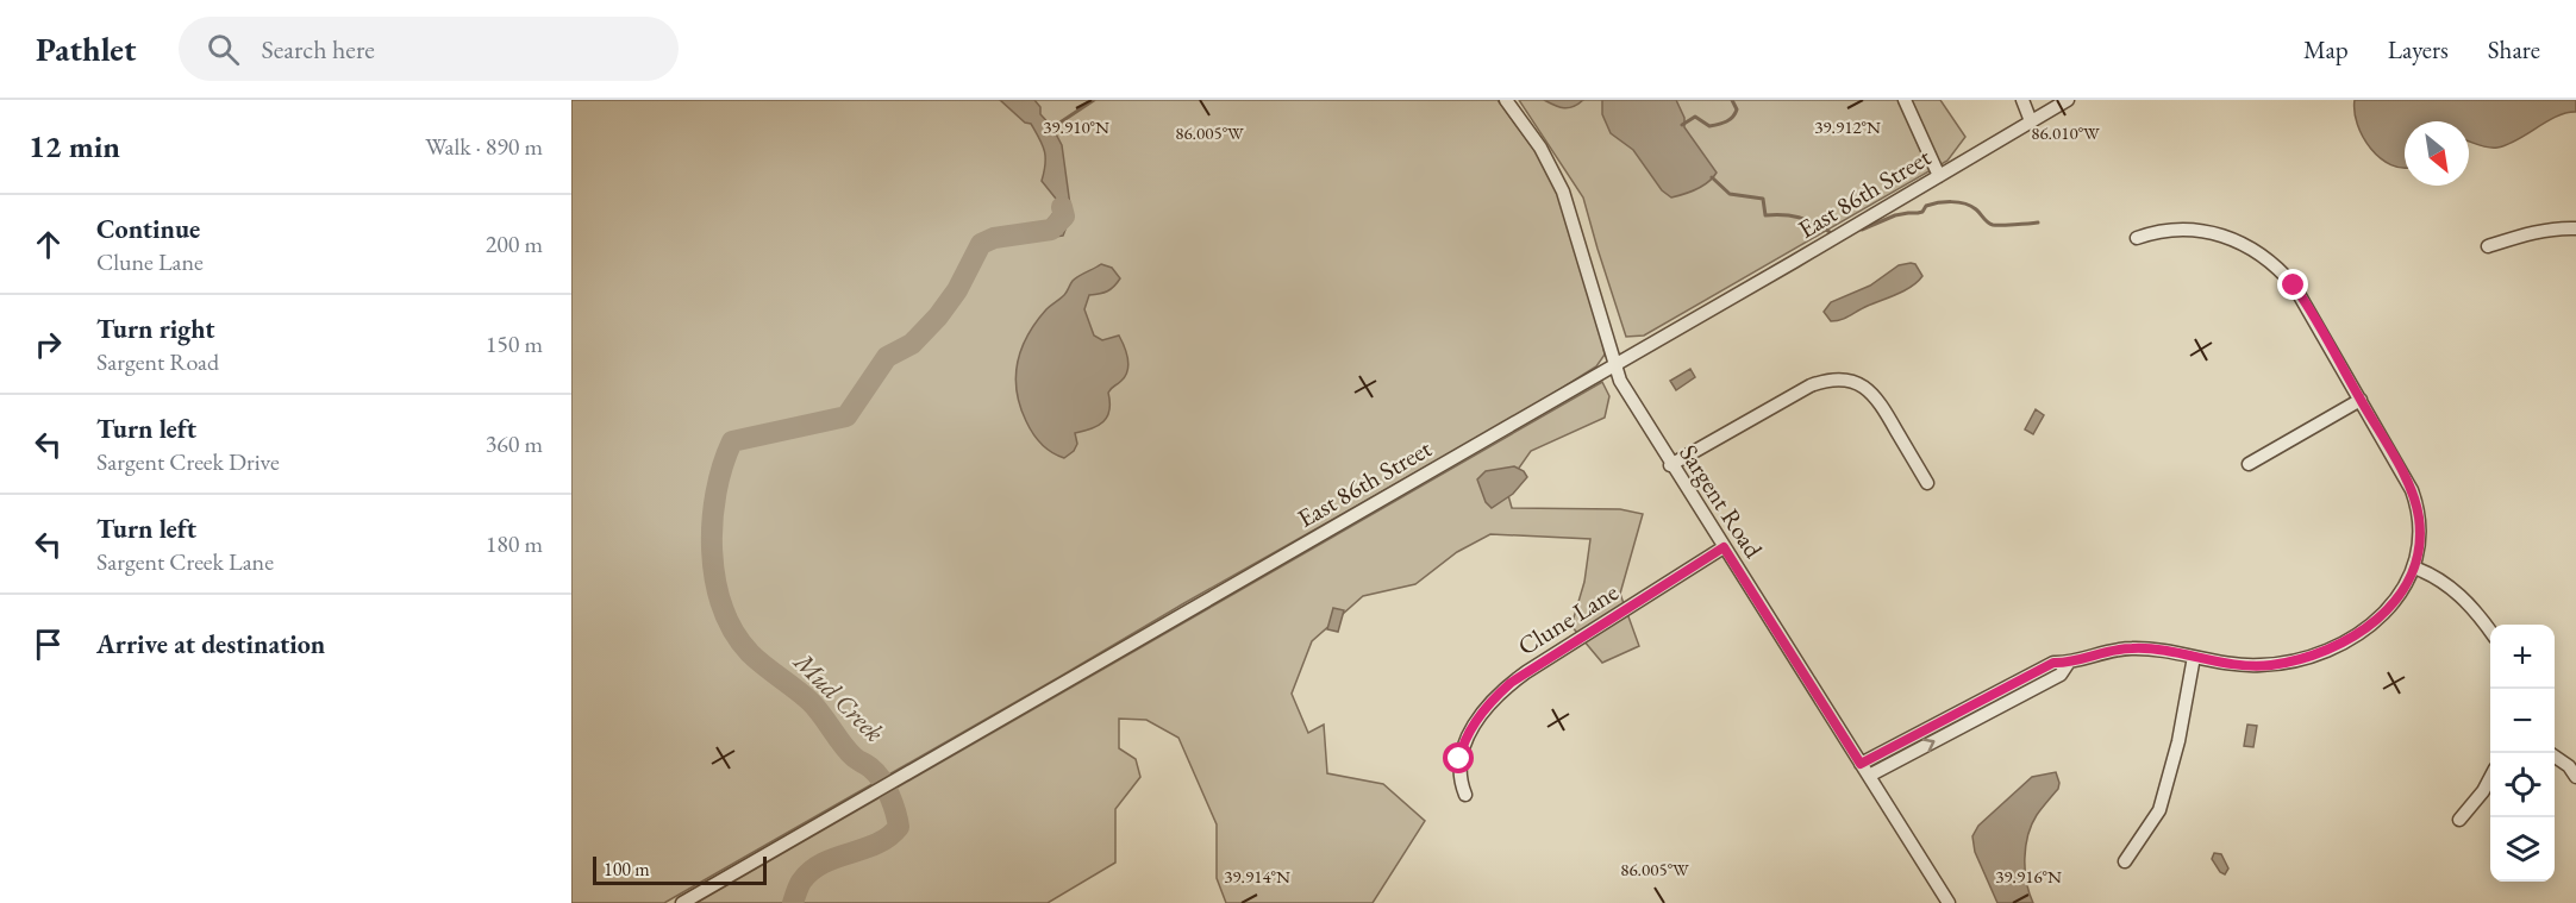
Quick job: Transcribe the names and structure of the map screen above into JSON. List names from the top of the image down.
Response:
{
  "streets": {
    "street": ["East 86th Street", "Sargent Road", "Clune Lane"]
  },
  "crossings": [
    ["East 86th Street", "Sargent Road"],
    ["Sargent Road", "Clune Lane"]
  ],
  "water": ["Mud Creek"],
  "scale_bar": "100 m",
  "north": "bottom right",
  "page": {
    "header": "Pathlet",
    "search": "Search here",
    "nav": ["Map", "Layers", "Share"],
    "heading": ["12 min", "Walk · 890 m"],
    "list": [
      ["Continue", "Clune Lane", "200 m"],
      ["Turn right", "Sargent Road", "150 m"],
      ["Turn left", "Sargent Creek Drive", "360 m"],
      ["Turn left", "Sargent Creek Lane", "180 m"],
      "Arrive at destination"
    ],
    "map_buttons": ["+", "−"],
    "scale": "100 m"
  },
  "coordinates": [
    "39.910°N",
    "39.912°N",
    "86.005°W",
    "86.010°W",
    "39.914°N",
    "39.916°N"
  ]
}
